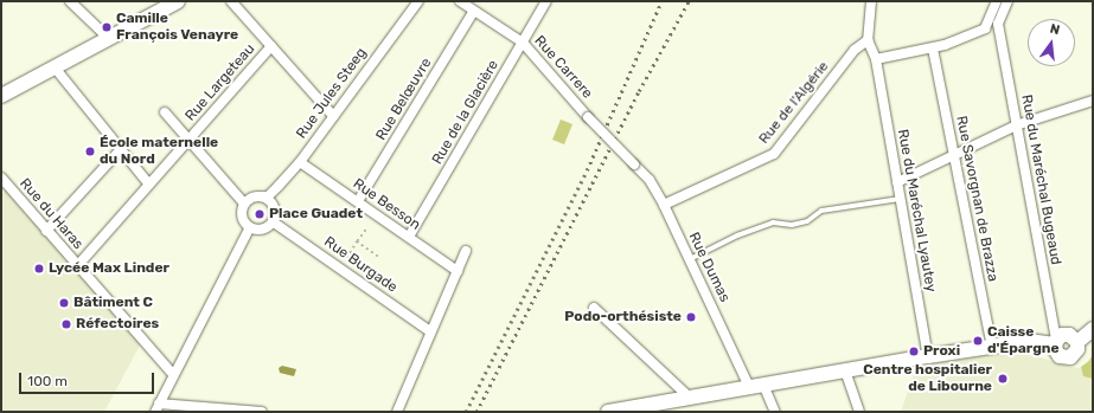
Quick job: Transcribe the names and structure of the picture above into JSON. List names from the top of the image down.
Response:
{
  "streets": {
    "street": [
      "Rue Carrere",
      "Rue Largeteau",
      "Rue Jules Steeg",
      "Rue Belœuvre",
      "Rue de l'Algérie",
      "Rue de la Glacière",
      "Rue du Maréchal Bugeaud",
      "Rue Savorgnan de Brazza",
      "Rue Besson",
      "Rue du Maréchal Lyautey",
      "Rue du Haras",
      "Rue Burgade",
      "Rue Dumas"
    ]
  },
  "crossings": [
    ["Rue Carrere", "Rue Belœuvre"],
    ["Rue Carrere", "Rue de la Glacière"],
    ["Rue Carrere", "Rue Dumas"],
    ["Rue Largeteau", "Rue du Haras"],
    ["Rue Jules Steeg", "Rue Besson"],
    ["Rue Jules Steeg", "Rue Burgade"],
    ["Rue Belœuvre", "Rue Besson"],
    ["Rue de l'Algérie", "Rue Dumas"],
    ["Rue de la Glacière", "Rue Besson"]
  ],
  "places": [
    "Camille François Venayre",
    "École maternelle du Nord",
    "Place Guadet",
    "Lycée Max Linder",
    "Bâtiment C",
    "Podo-orthésiste",
    "Réfectoires",
    "Caisse d'Épargne",
    "Proxi",
    "Centre hospitalier de Libourne"
  ],
  "scale_bar": "100 m",
  "north": "top"
}
